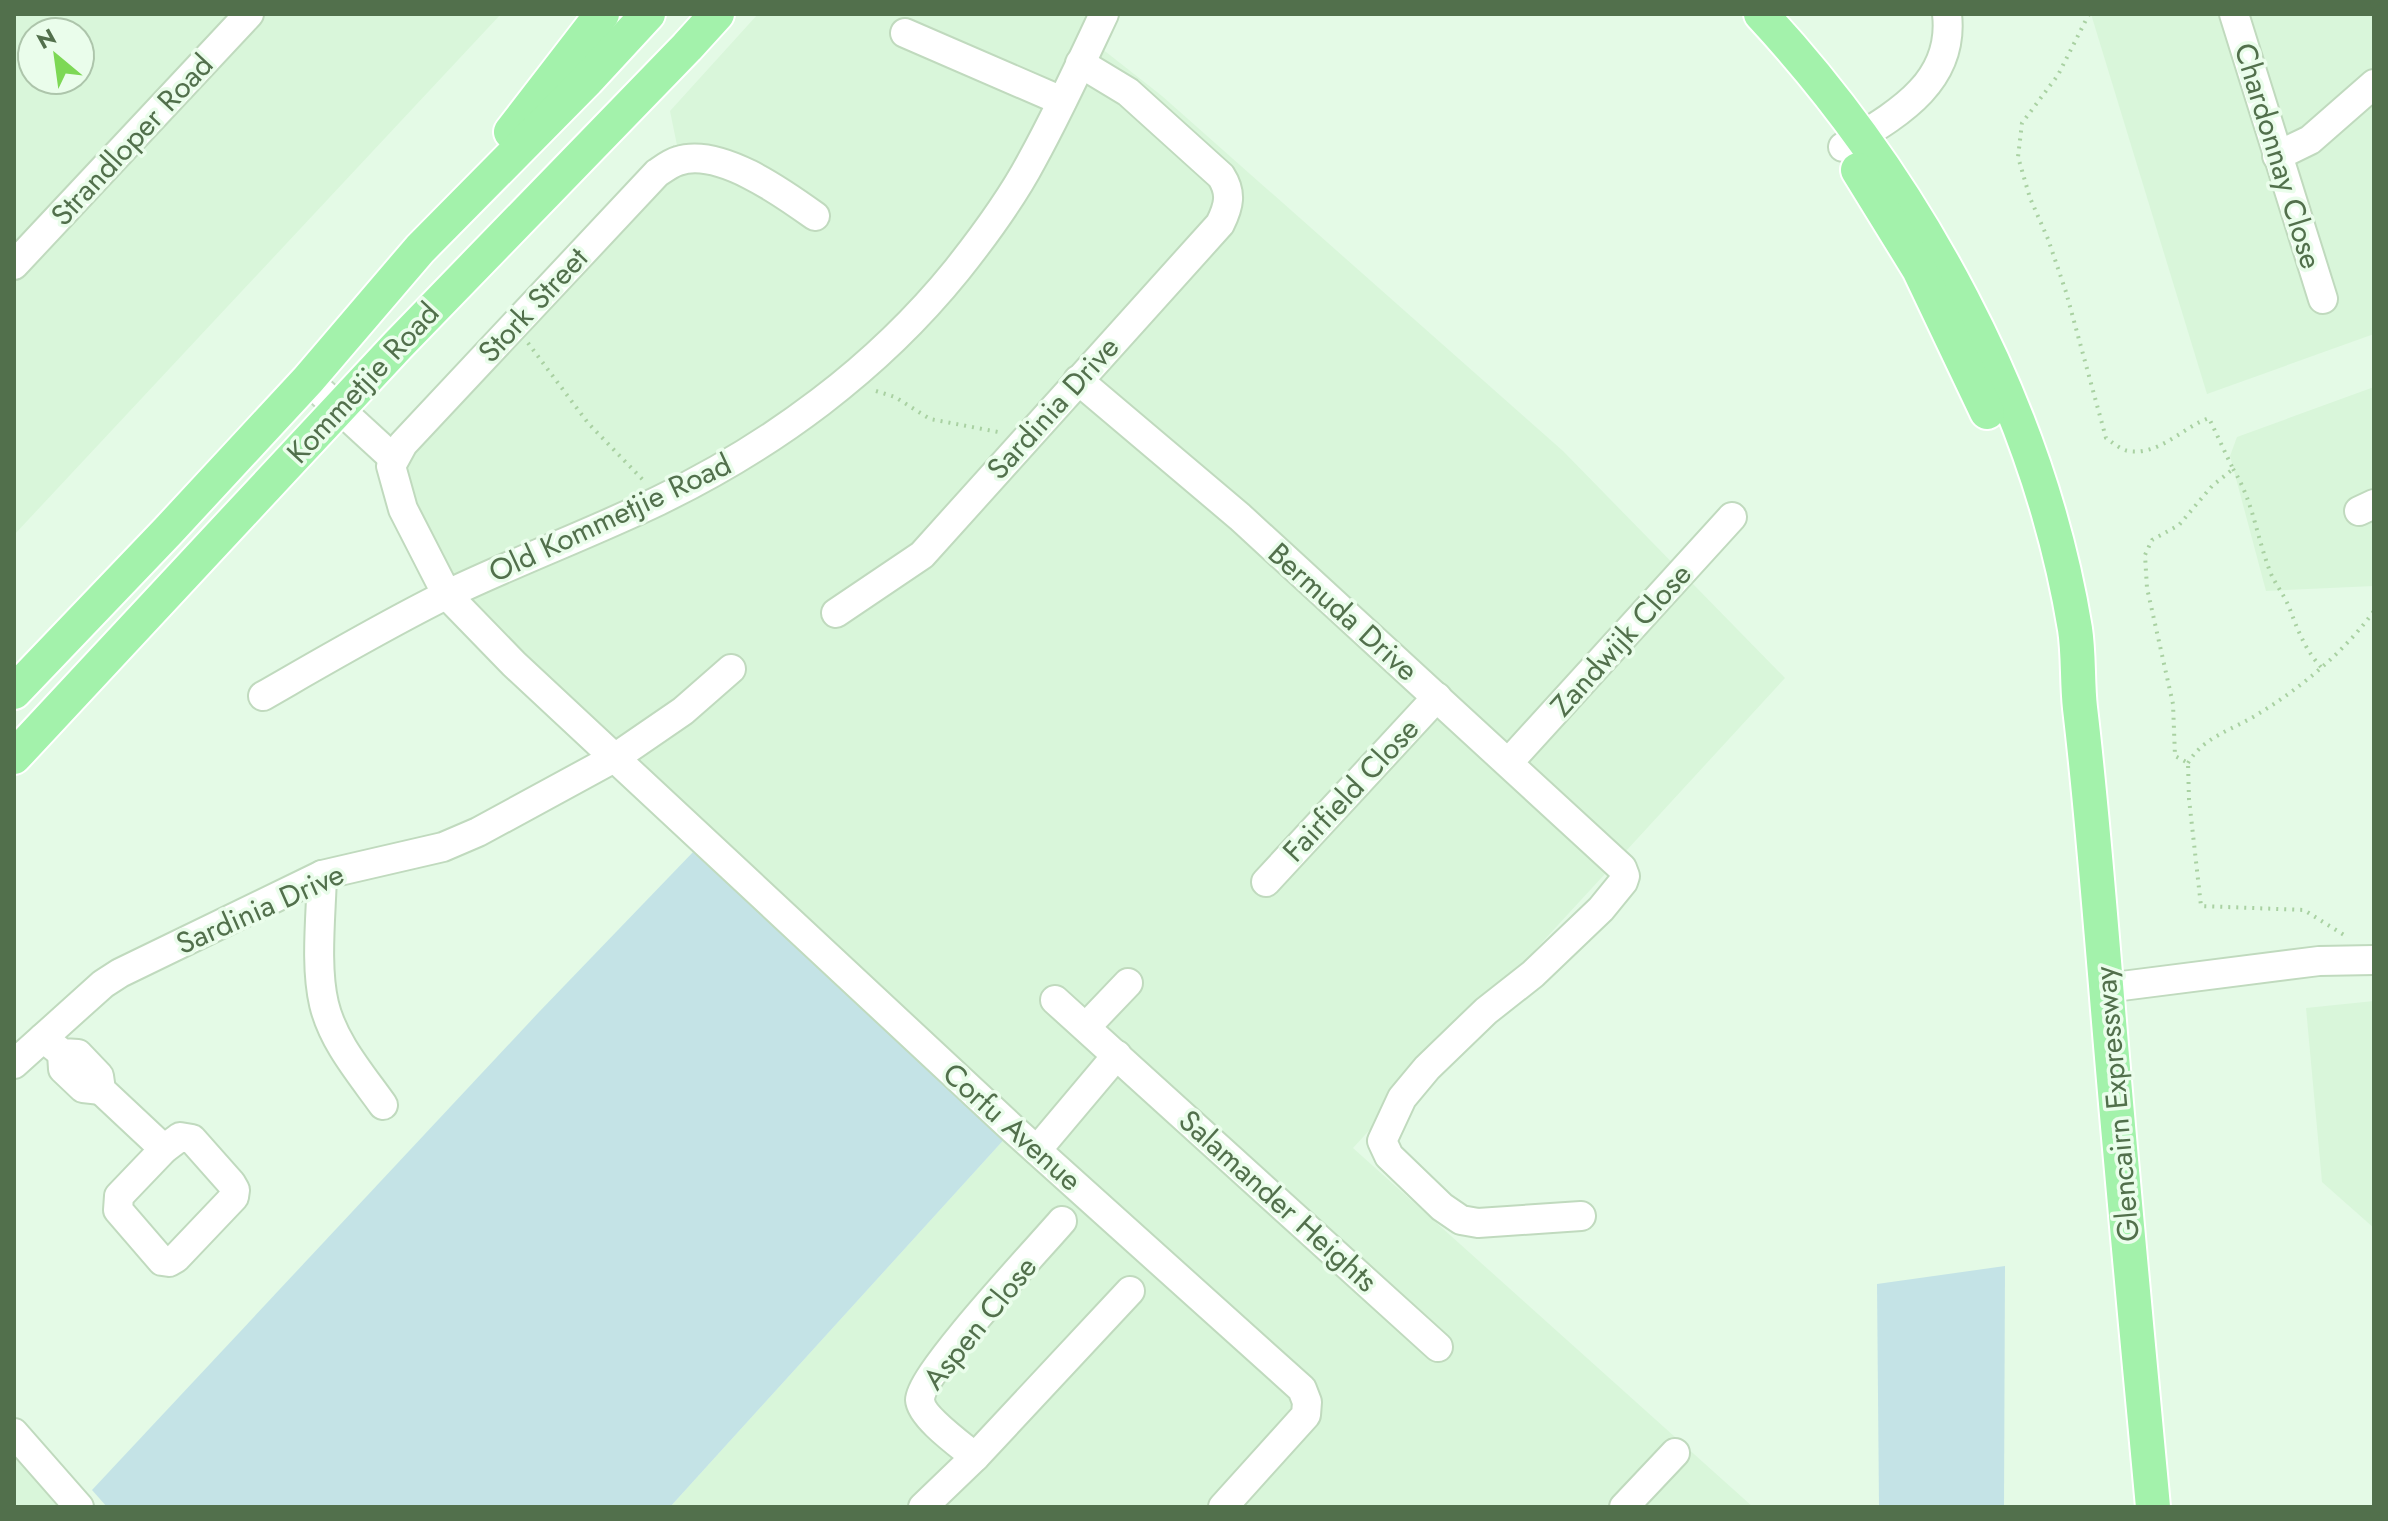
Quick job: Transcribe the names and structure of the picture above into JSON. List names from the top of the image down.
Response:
{
  "streets": {
    "main road": ["Kommetjie Road", "Glencairn Expressway"],
    "street": [
      "Strandloper Road",
      "Chardonnay Close",
      "Stork Street",
      "Sardinia Drive",
      "Old Kommetjie Road",
      "Bermuda Drive",
      "Zandwijk Close",
      "Fairfield Close",
      "Corfu Avenue",
      "Salamander Heights",
      "Aspen Close"
    ]
  },
  "crossings": [
    ["Sardinia Drive", "Old Kommetjie Road"],
    ["Sardinia Drive", "Bermuda Drive"],
    ["Sardinia Drive", "Corfu Avenue"],
    ["Old Kommetjie Road", "Corfu Avenue"],
    ["Bermuda Drive", "Zandwijk Close"],
    ["Bermuda Drive", "Fairfield Close"]
  ],
  "north": "top left"
}
